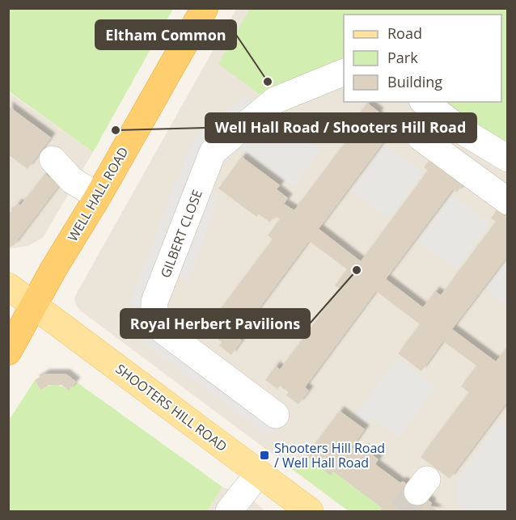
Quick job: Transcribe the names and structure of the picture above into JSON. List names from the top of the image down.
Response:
{
  "streets": {
    "highway": ["WELL HALL ROAD"],
    "main road": ["SHOOTERS HILL ROAD"],
    "street": ["GILBERT CLOSE"]
  },
  "crossings": [
    ["WELL HALL ROAD", "SHOOTERS HILL ROAD"]
  ],
  "places": {
    "other": ["Eltham Common", "Well Hall Road / Shooters Hill Road", "Royal Herbert Pavilions"],
    "transit": ["Shooters Hill Road / Well Hall Road"]
  },
  "legend": ["Road", "Park", "Building"]
}
